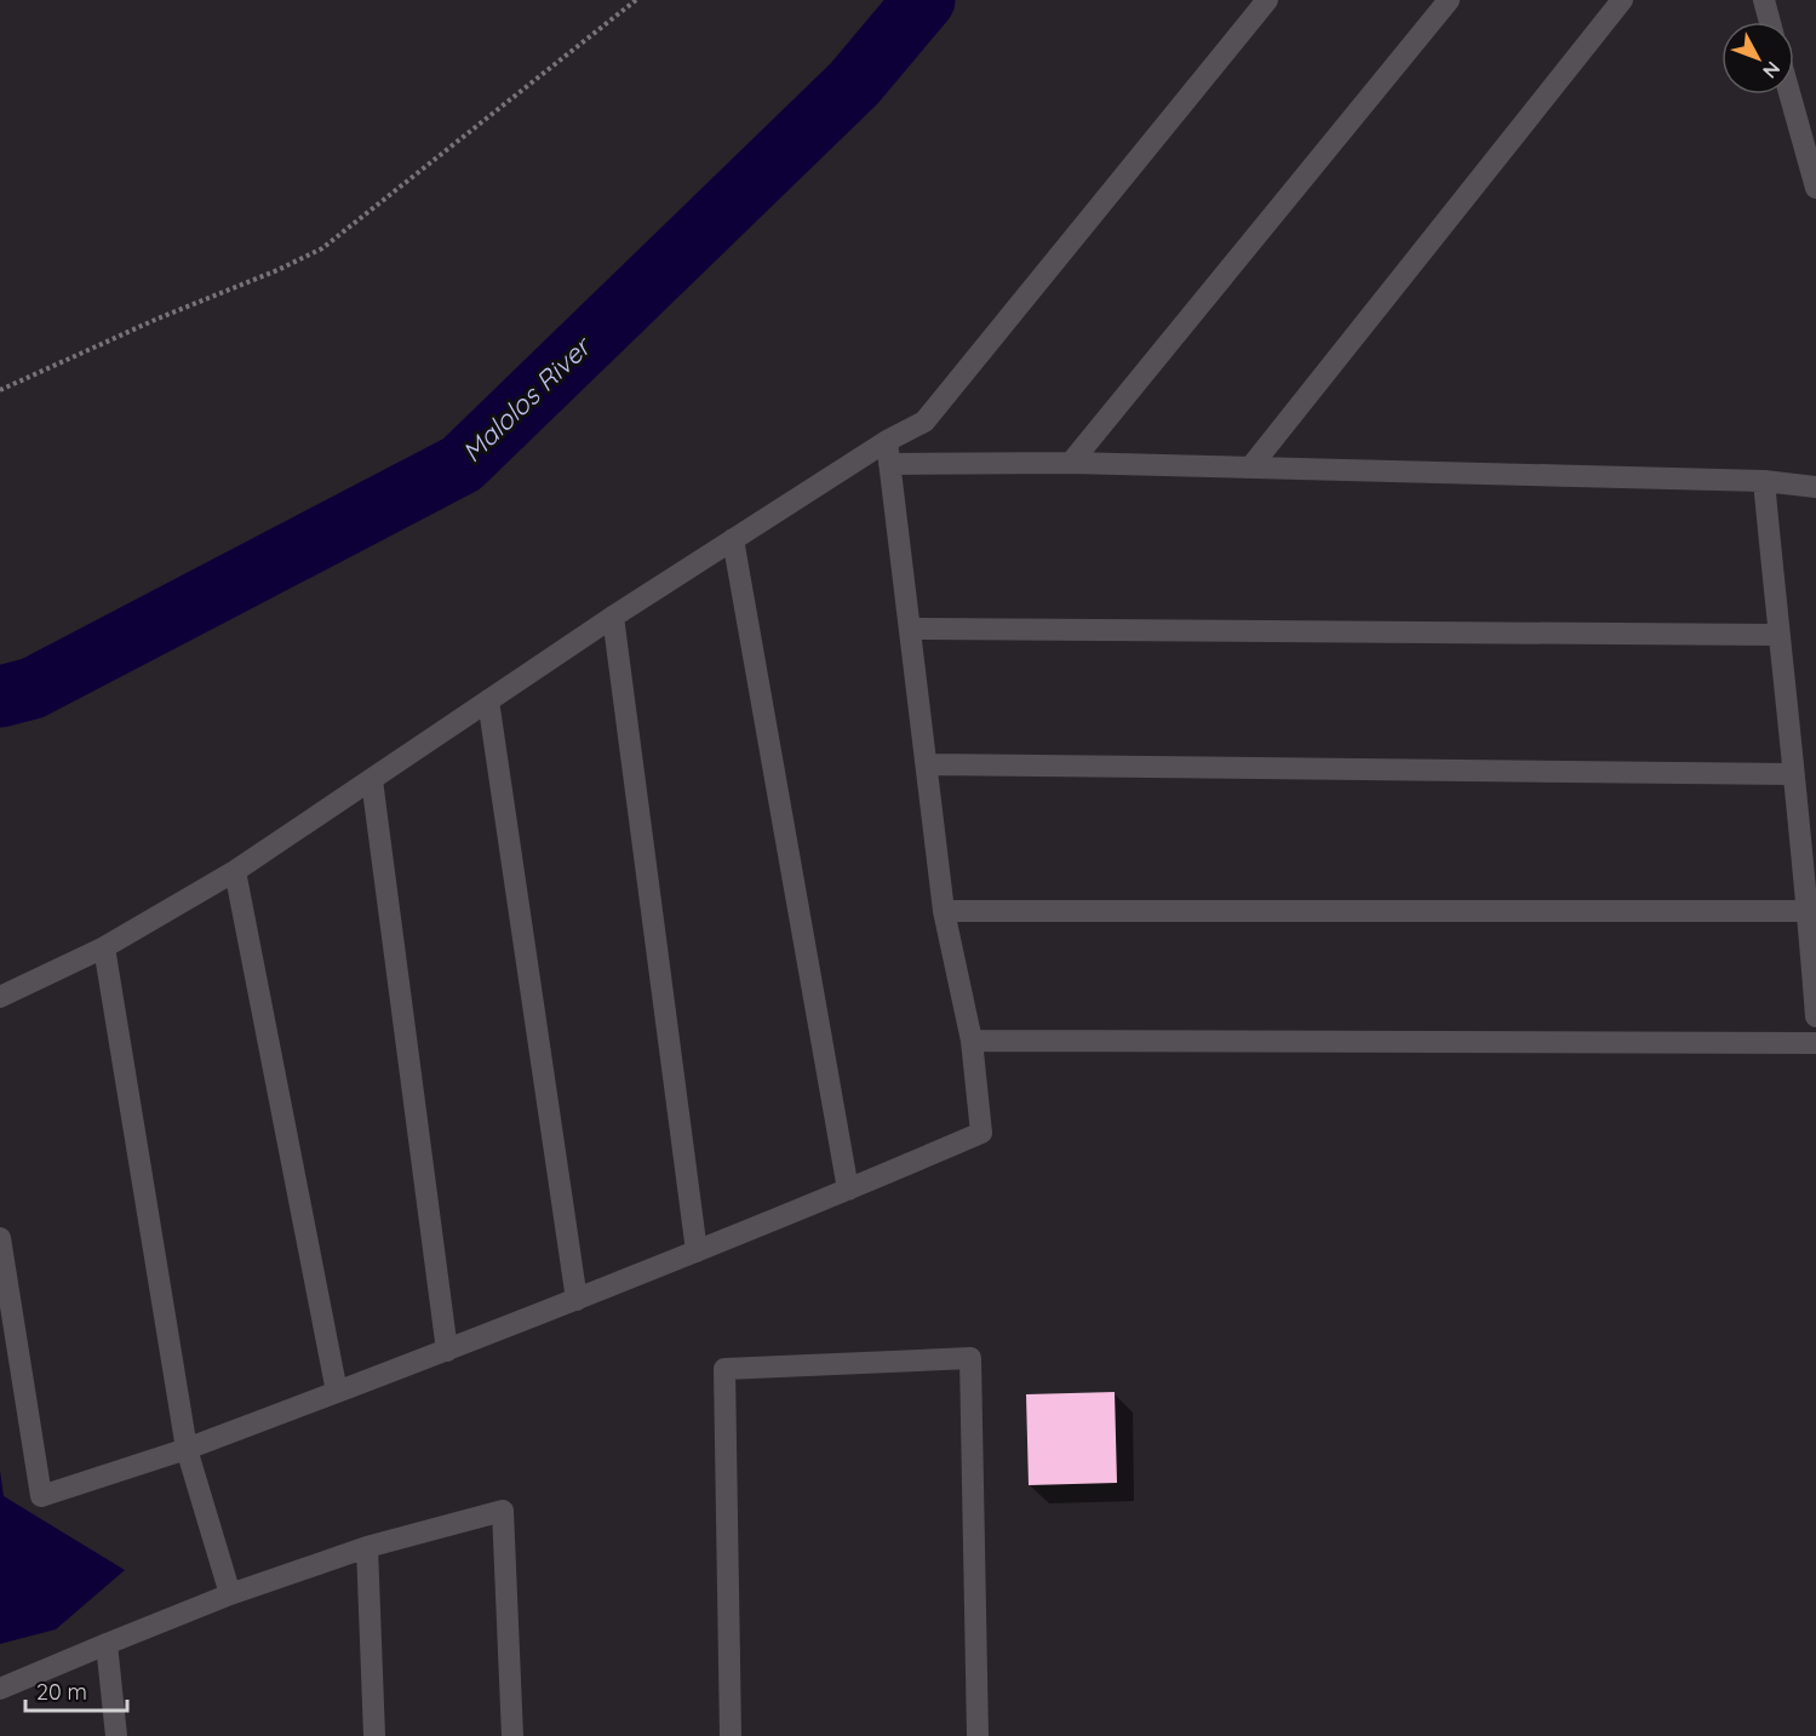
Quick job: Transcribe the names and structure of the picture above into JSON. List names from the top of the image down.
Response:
{
  "water": ["Malolos River"],
  "scale_bar": "20 m",
  "north": "bottom right"
}
